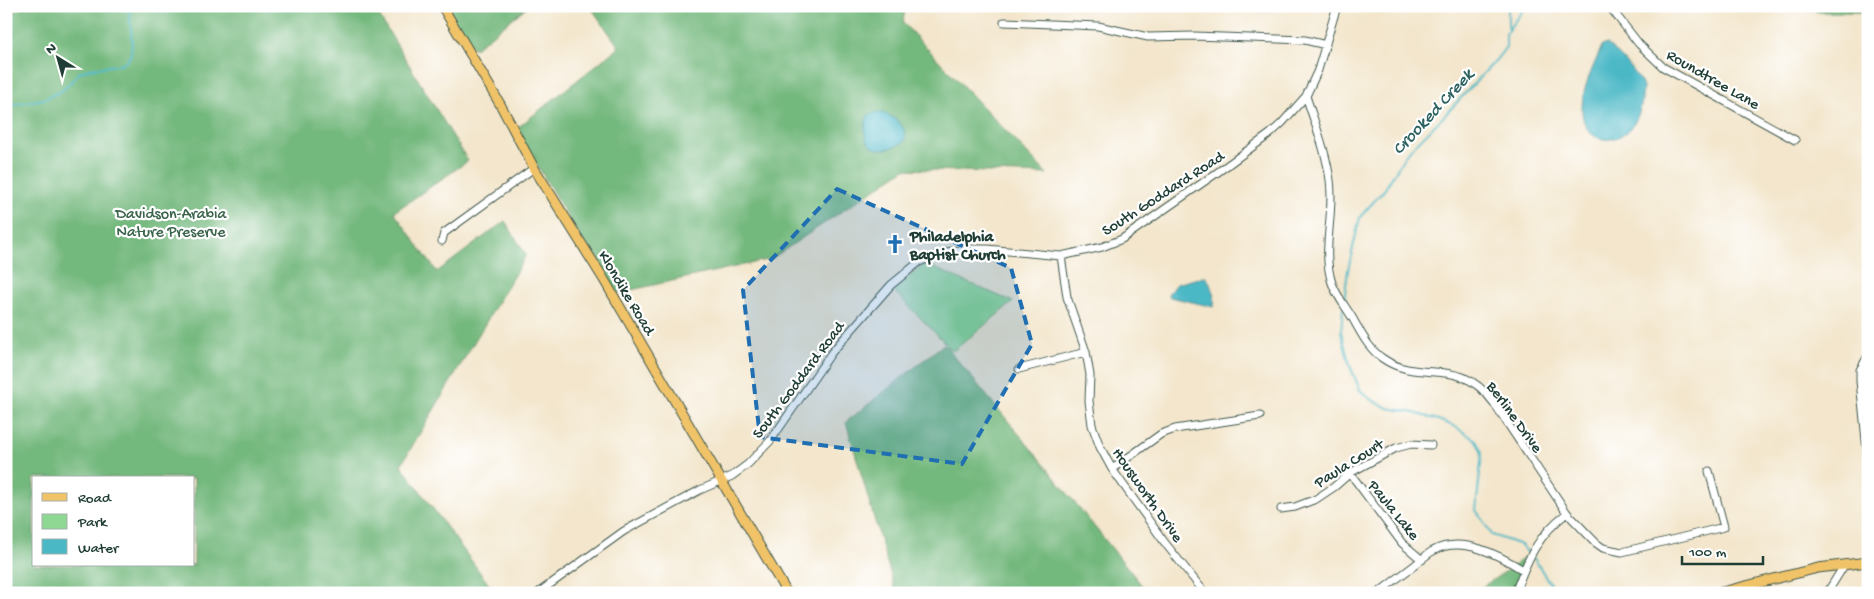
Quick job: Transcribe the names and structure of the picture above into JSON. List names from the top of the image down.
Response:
{
  "streets": {
    "main road": ["Klondike Road"],
    "street": [
      "Roundtree Lane",
      "South Goddard Road",
      "Berline Drive",
      "Paula Court",
      "Housworth Drive",
      "Paula Lake"
    ]
  },
  "crossings": [
    ["South Goddard Road", "Klondike Road"],
    ["South Goddard Road", "Berline Drive"],
    ["South Goddard Road", "Housworth Drive"],
    ["Paula Court", "Paula Lake"]
  ],
  "water": ["Crooked Creek"],
  "parks": ["Davidson-Arabia Nature Preserve"],
  "places": {
    "church": ["Philadelphia Baptist Church"]
  },
  "legend": ["Road", "Park", "Water"],
  "scale_bar": "100 m",
  "north": "top left"
}
